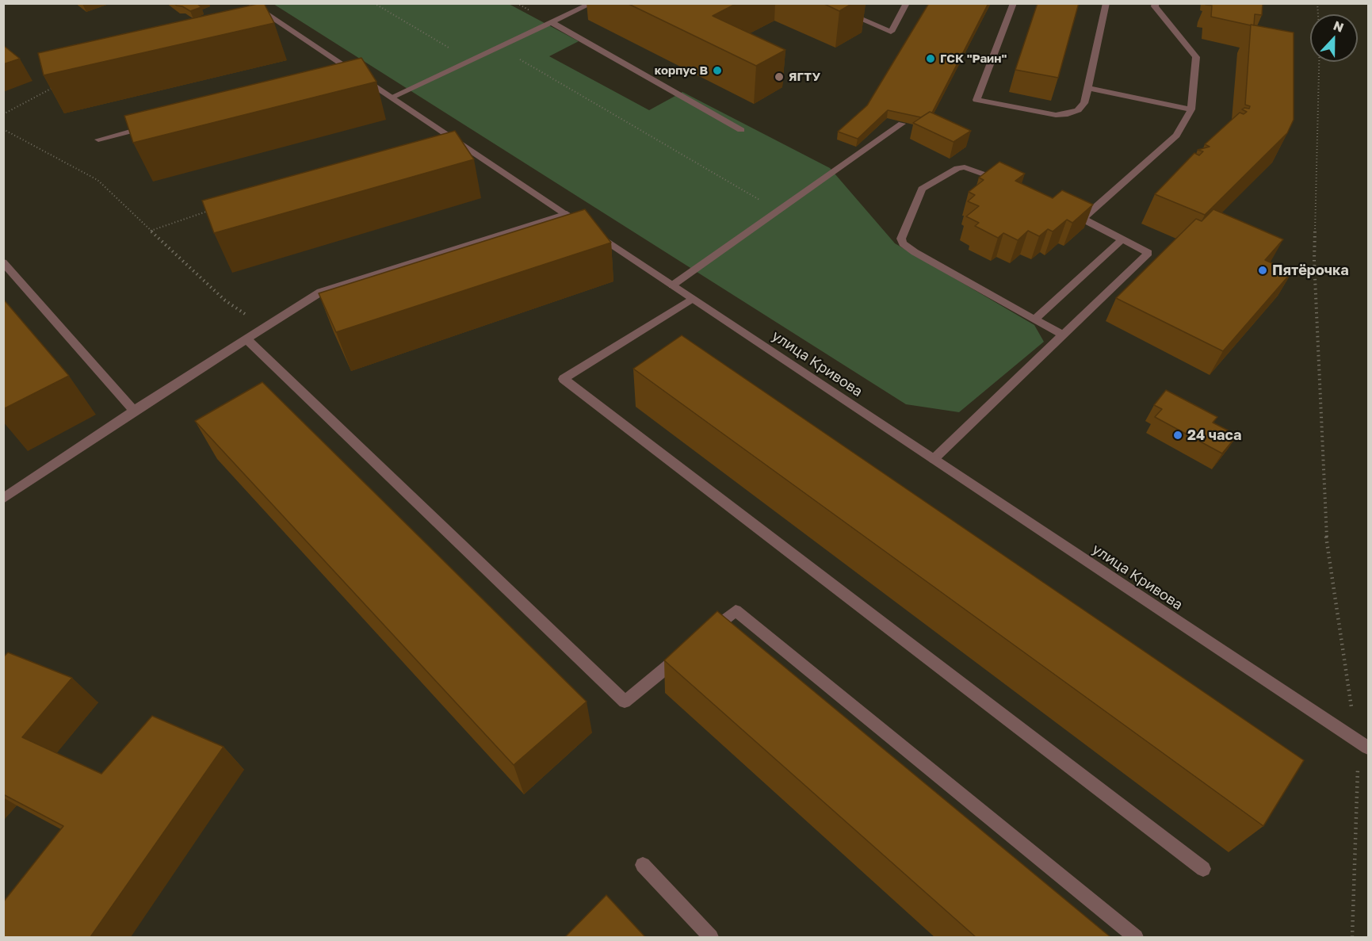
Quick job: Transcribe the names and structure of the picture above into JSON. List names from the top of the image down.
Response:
{
  "streets": {
    "street": ["улица Кривова"]
  },
  "places": [
    "ГСК \"Раин\"",
    "корпус В",
    "ЯГТУ",
    "Пятёрочка",
    "24 часа"
  ],
  "north": "top"
}
